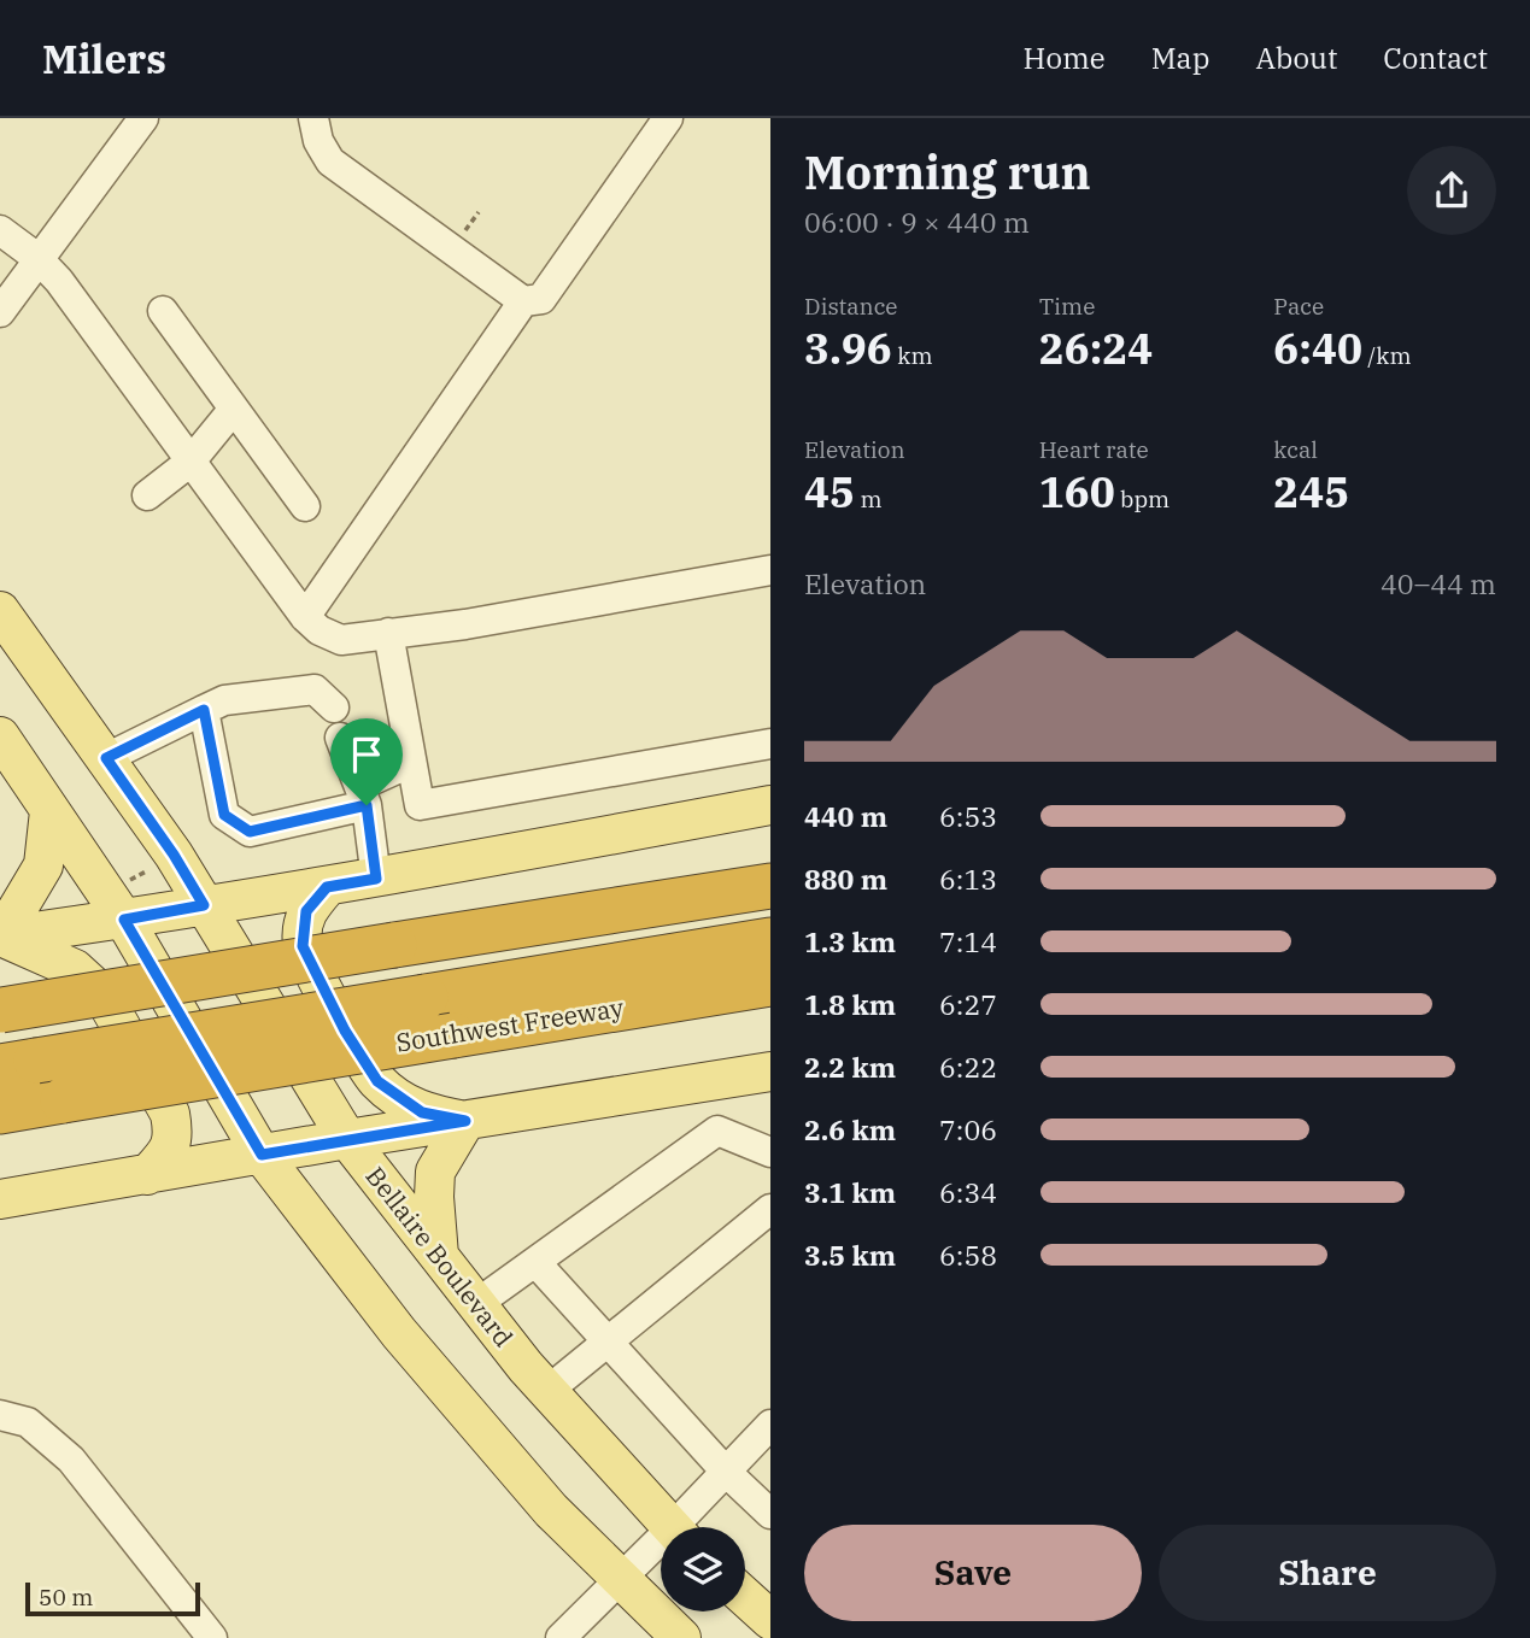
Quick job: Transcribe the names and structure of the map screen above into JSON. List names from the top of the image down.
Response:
{
  "streets": {
    "highway": ["Southwest Freeway"],
    "main road": ["Bellaire Boulevard"]
  },
  "scale_bar": "50 m",
  "page": {
    "header": "Milers",
    "nav": [
      "Home",
      "Map",
      "About",
      "Contact"
    ],
    "heading": ["Morning run", "06:00 · 9 × 440 m"],
    "stats": [
      ["Distance", "3.96 km"],
      ["Time", "26:24"],
      ["Pace", "6:40 /km"],
      ["Elevation", "45 m"],
      ["Heart rate", "160 bpm"],
      ["kcal", "245"]
    ],
    "chart": ["Elevation", "40–44 m"],
    "list": [
      {
        "name": "440 m",
        "note": "6:53"
      },
      {
        "name": "880 m",
        "note": "6:13"
      },
      {
        "name": "1.3 km",
        "note": "7:14"
      },
      {
        "name": "1.8 km",
        "note": "6:27"
      },
      {
        "name": "2.2 km",
        "note": "6:22"
      },
      {
        "name": "2.6 km",
        "note": "7:06"
      },
      {
        "name": "3.1 km",
        "note": "6:34"
      },
      {
        "name": "3.5 km",
        "note": "6:58"
      }
    ],
    "buttons": ["Save", "Share"],
    "scale": "50 m"
  }
}
